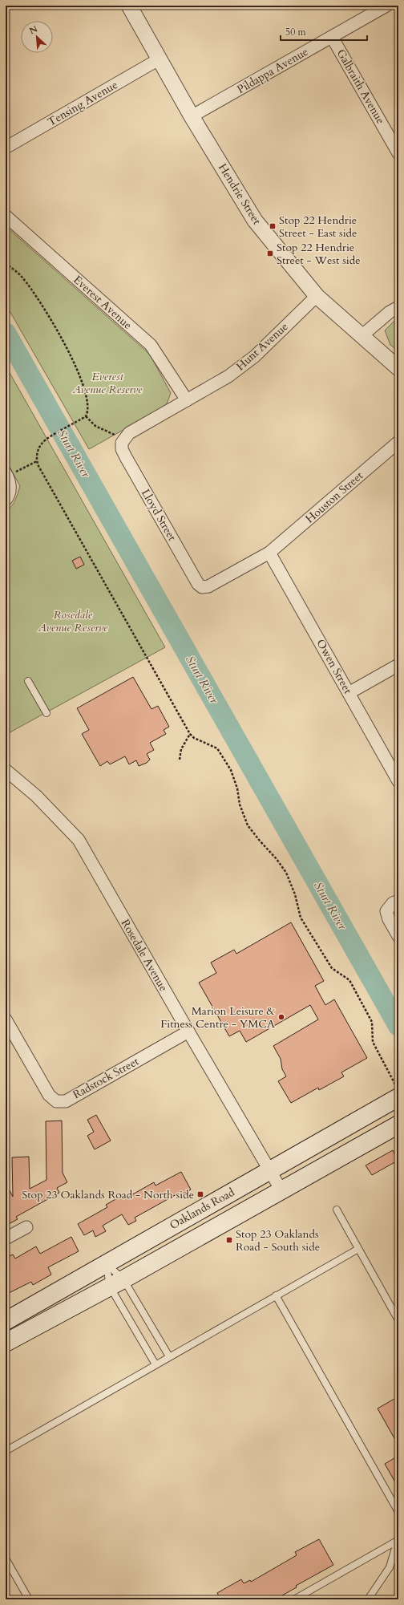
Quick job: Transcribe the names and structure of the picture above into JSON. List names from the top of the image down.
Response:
{
  "streets": {
    "main road": ["Oaklands Road"],
    "street": [
      "Pildappa Avenue",
      "Galbraith Avenue",
      "Tensing Avenue",
      "Hendrie Street",
      "Everest Avenue",
      "Hunt Avenue",
      "Houston Street",
      "Lloyd Street",
      "Owen Street",
      "Rosedale Avenue",
      "Radstock Street"
    ]
  },
  "crossings": [
    ["Pildappa Avenue", "Galbraith Avenue"],
    ["Pildappa Avenue", "Hendrie Street"],
    ["Tensing Avenue", "Hendrie Street"],
    ["Hendrie Street", "Hunt Avenue"],
    ["Everest Avenue", "Hunt Avenue"],
    ["Houston Street", "Lloyd Street"],
    ["Houston Street", "Owen Street"],
    ["Lloyd Street", "Owen Street"],
    ["Rosedale Avenue", "Radstock Street"],
    ["Rosedale Avenue", "Oaklands Road"]
  ],
  "water": ["Sturt River"],
  "parks": ["Everest Avenue Reserve", "Rosedale Avenue Reserve"],
  "places": {
    "transit": [
      "Stop 22 Hendrie Street - East side",
      "Stop 22 Hendrie Street - West side",
      "Stop 23 Oaklands Road - North side",
      "Stop 23 Oaklands Road - South side"
    ],
    "other": ["Marion Leisure & Fitness Centre - YMCA"]
  },
  "scale_bar": "50 m",
  "north": "top left"
}
